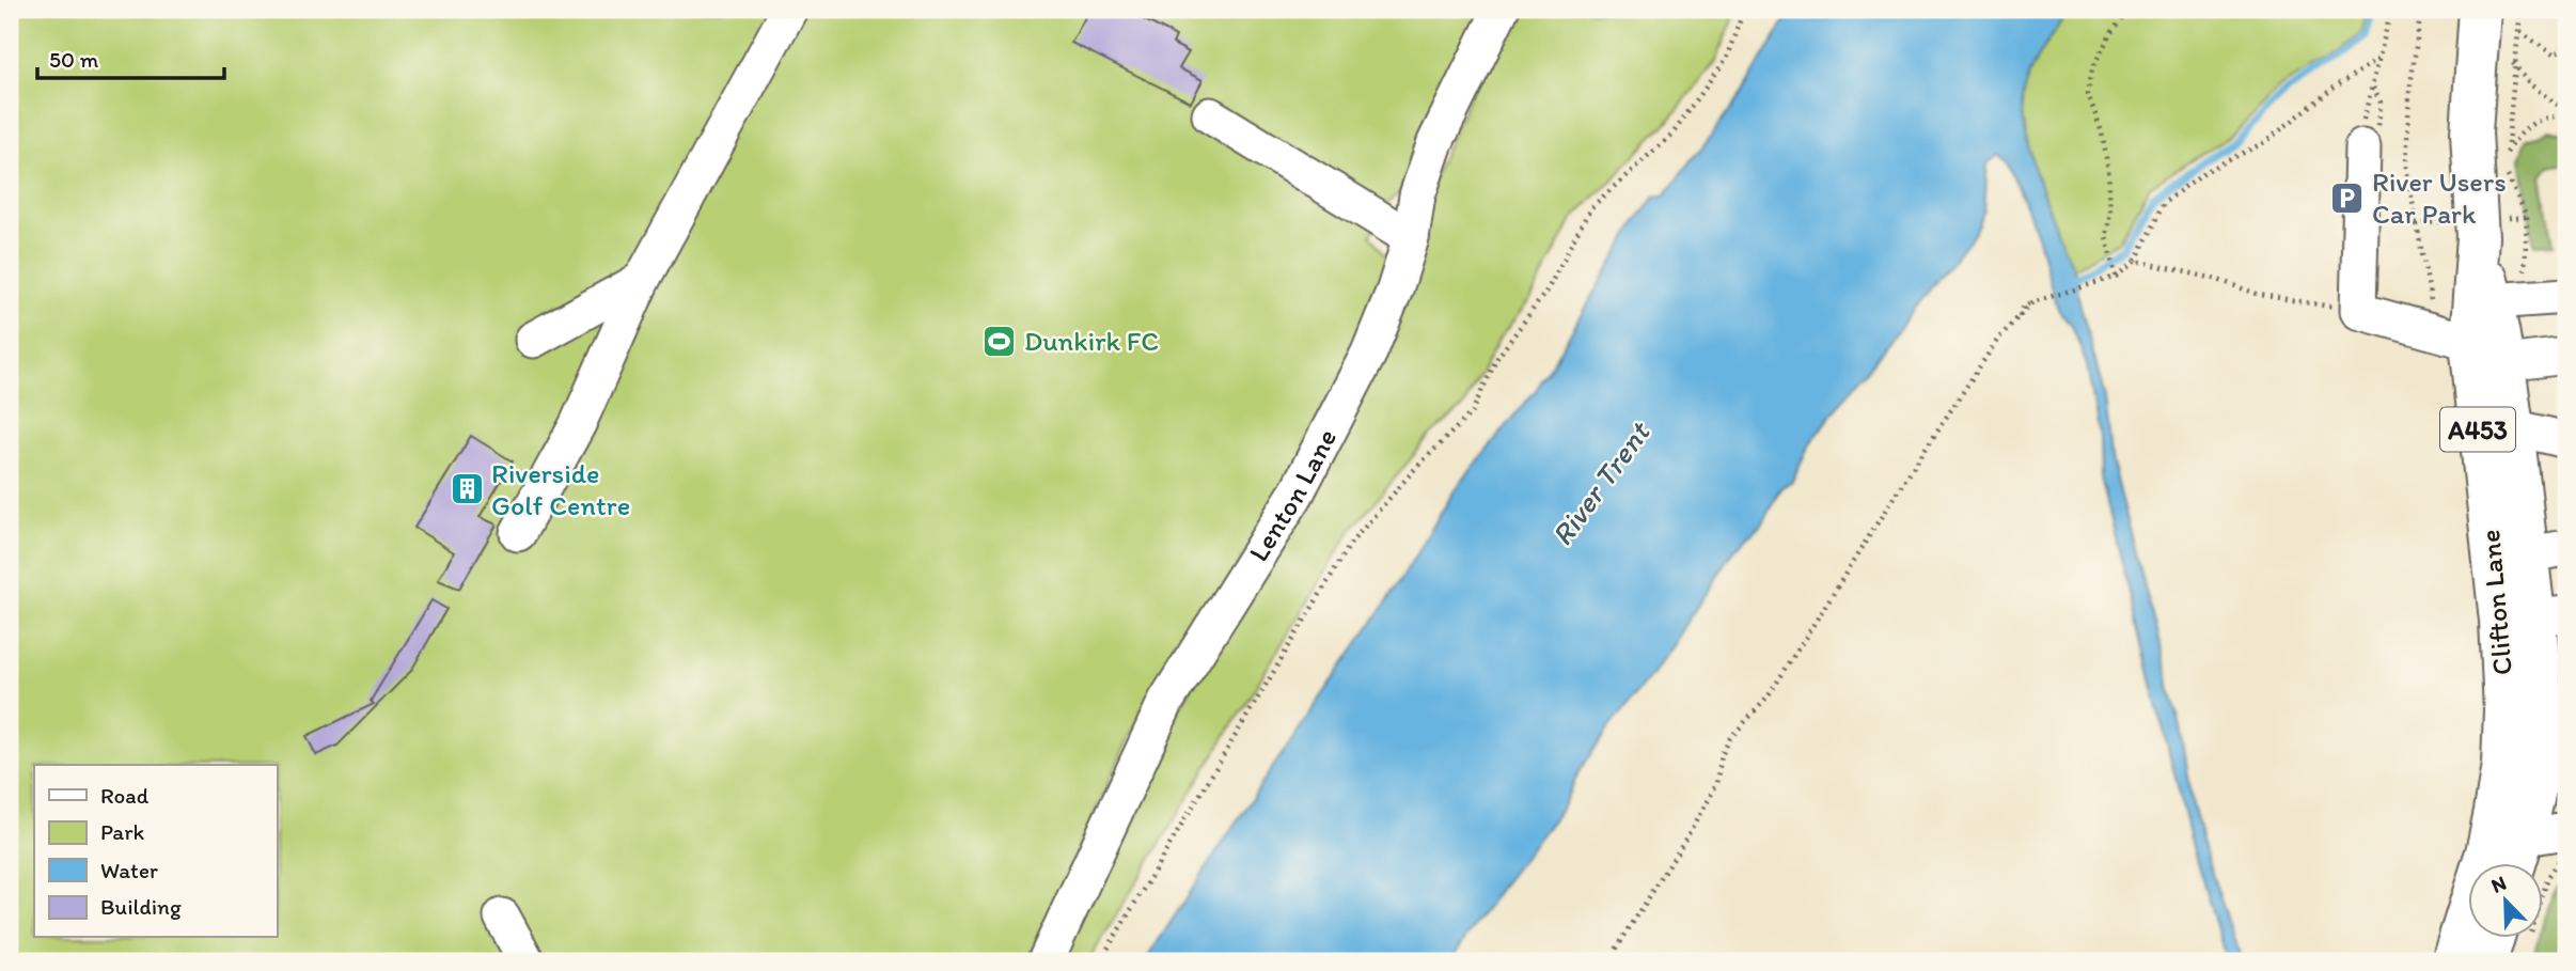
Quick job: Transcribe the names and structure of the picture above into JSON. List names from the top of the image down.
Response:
{
  "streets": {
    "main road": ["A453", "Clifton Lane"],
    "street": ["Lenton Lane"]
  },
  "water": ["River Trent"],
  "places": {
    "parking": ["River Users Car Park"],
    "sports": ["Dunkirk FC"],
    "building": ["Riverside Golf Centre"]
  },
  "legend": [
    "Road",
    "Park",
    "Water",
    "Building"
  ],
  "scale_bar": "50 m",
  "north": "top left"
}
